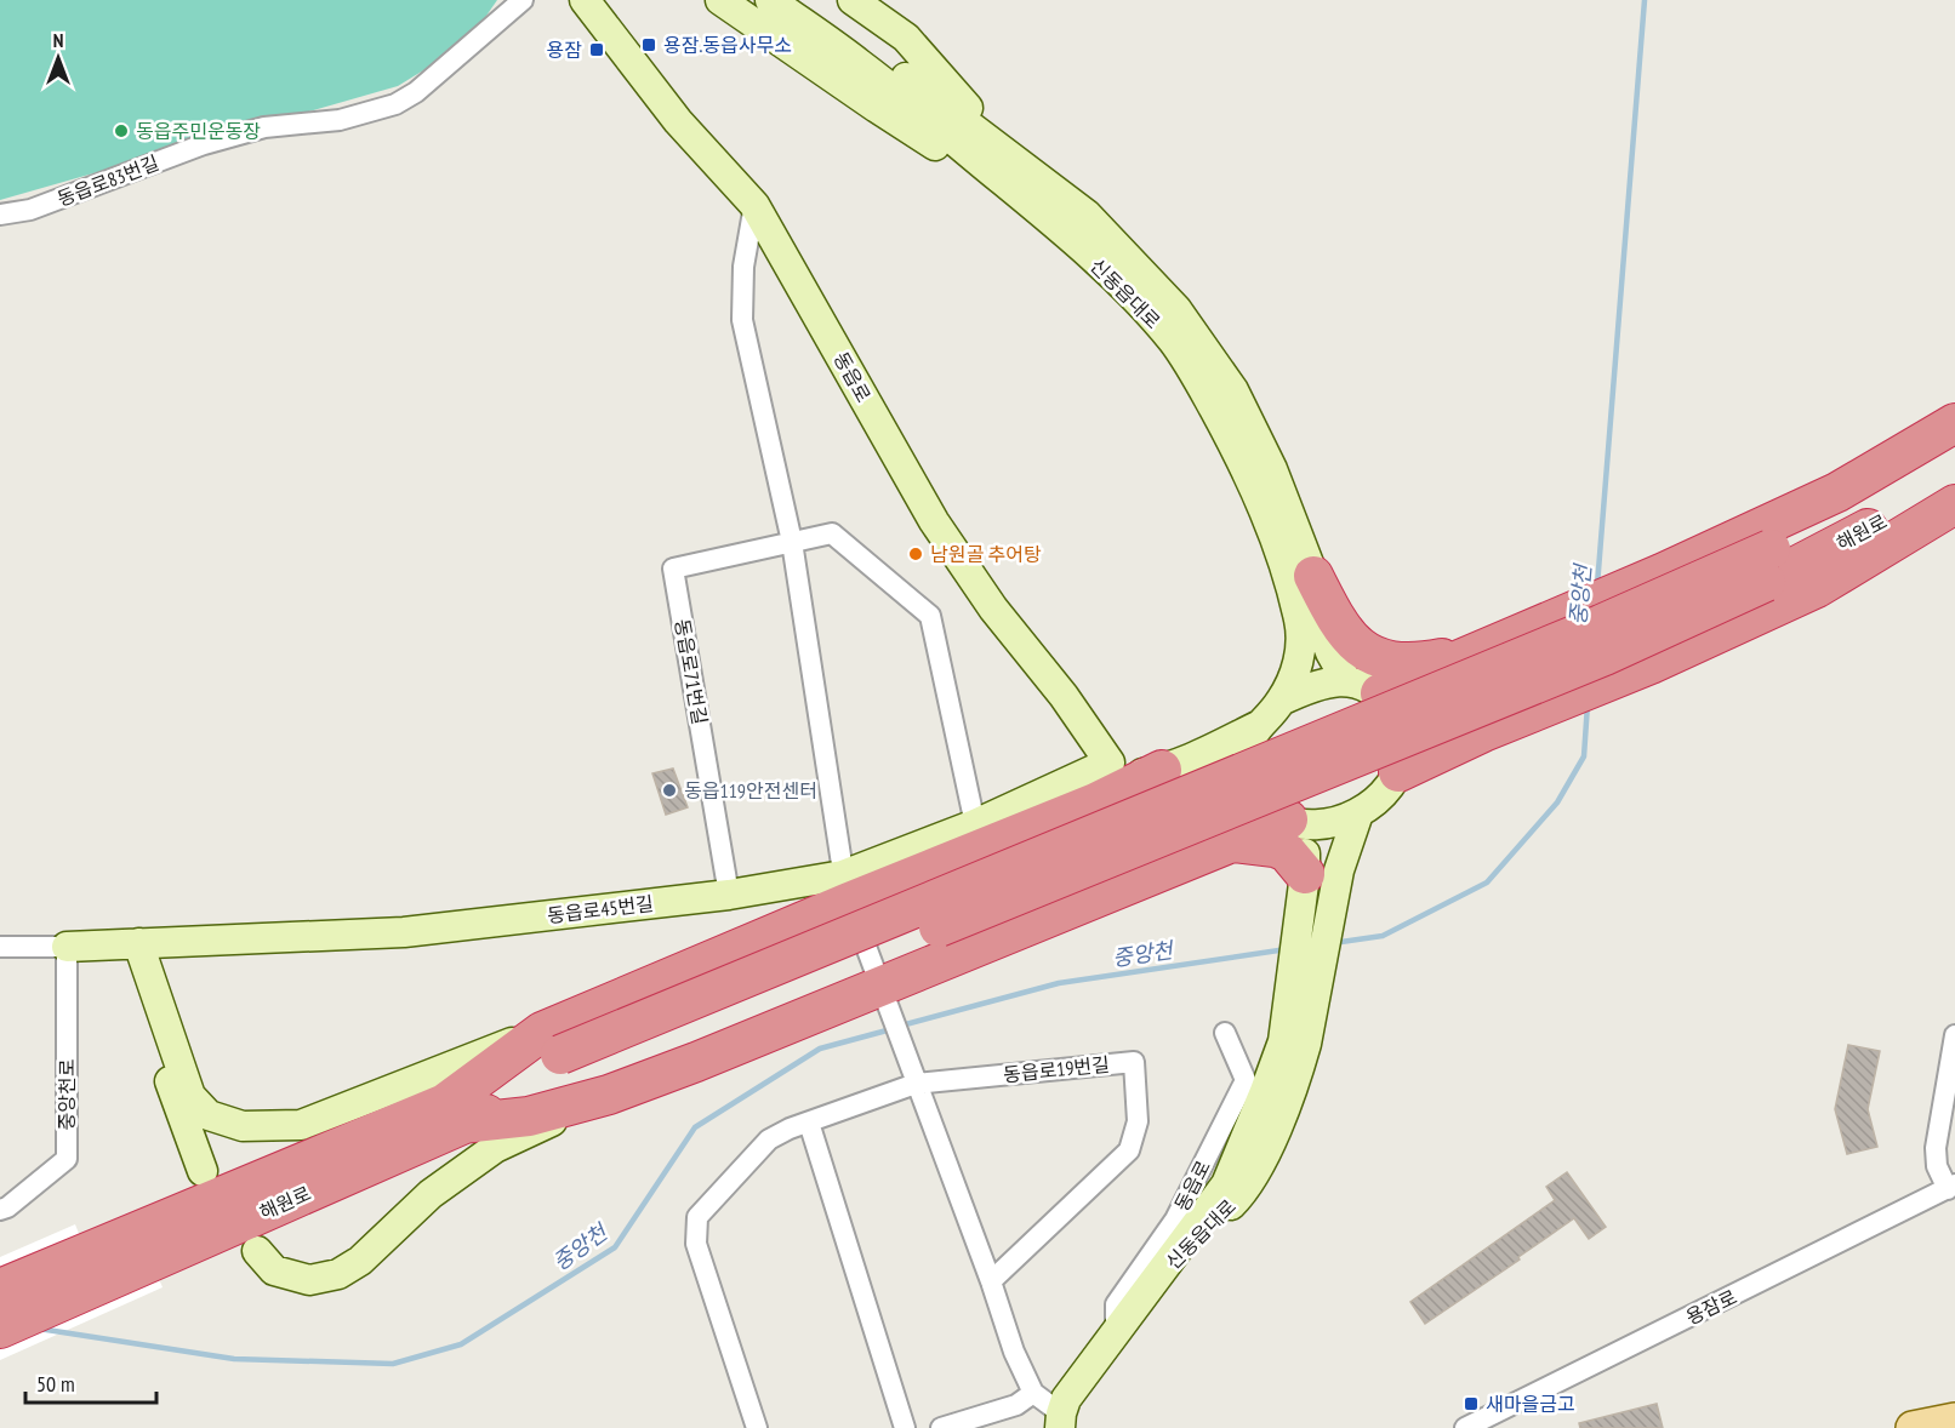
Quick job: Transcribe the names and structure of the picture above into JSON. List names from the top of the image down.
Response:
{
  "streets": {
    "highway": ["해원로"],
    "main road": ["신동읍대로", "동읍로", "동읍로45번길"],
    "street": [
      "동읍로83번길",
      "동읍로71번길",
      "동읍로19번길",
      "중앙천로",
      "용잠로"
    ]
  },
  "crossings": [
    ["신동읍대로", "동읍로"],
    ["동읍로", "동읍로45번길"],
    ["동읍로71번길", "동읍로45번길"],
    ["동읍로45번길", "중앙천로"]
  ],
  "water": ["중앙천"],
  "places": {
    "transit": ["용잠.동읍사무소", "용잠", "새마을금고"],
    "other": ["동읍주민운동장", "남원골 추어탕", "동읍119안전센터"]
  },
  "scale_bar": "50 m",
  "north": "top"
}
